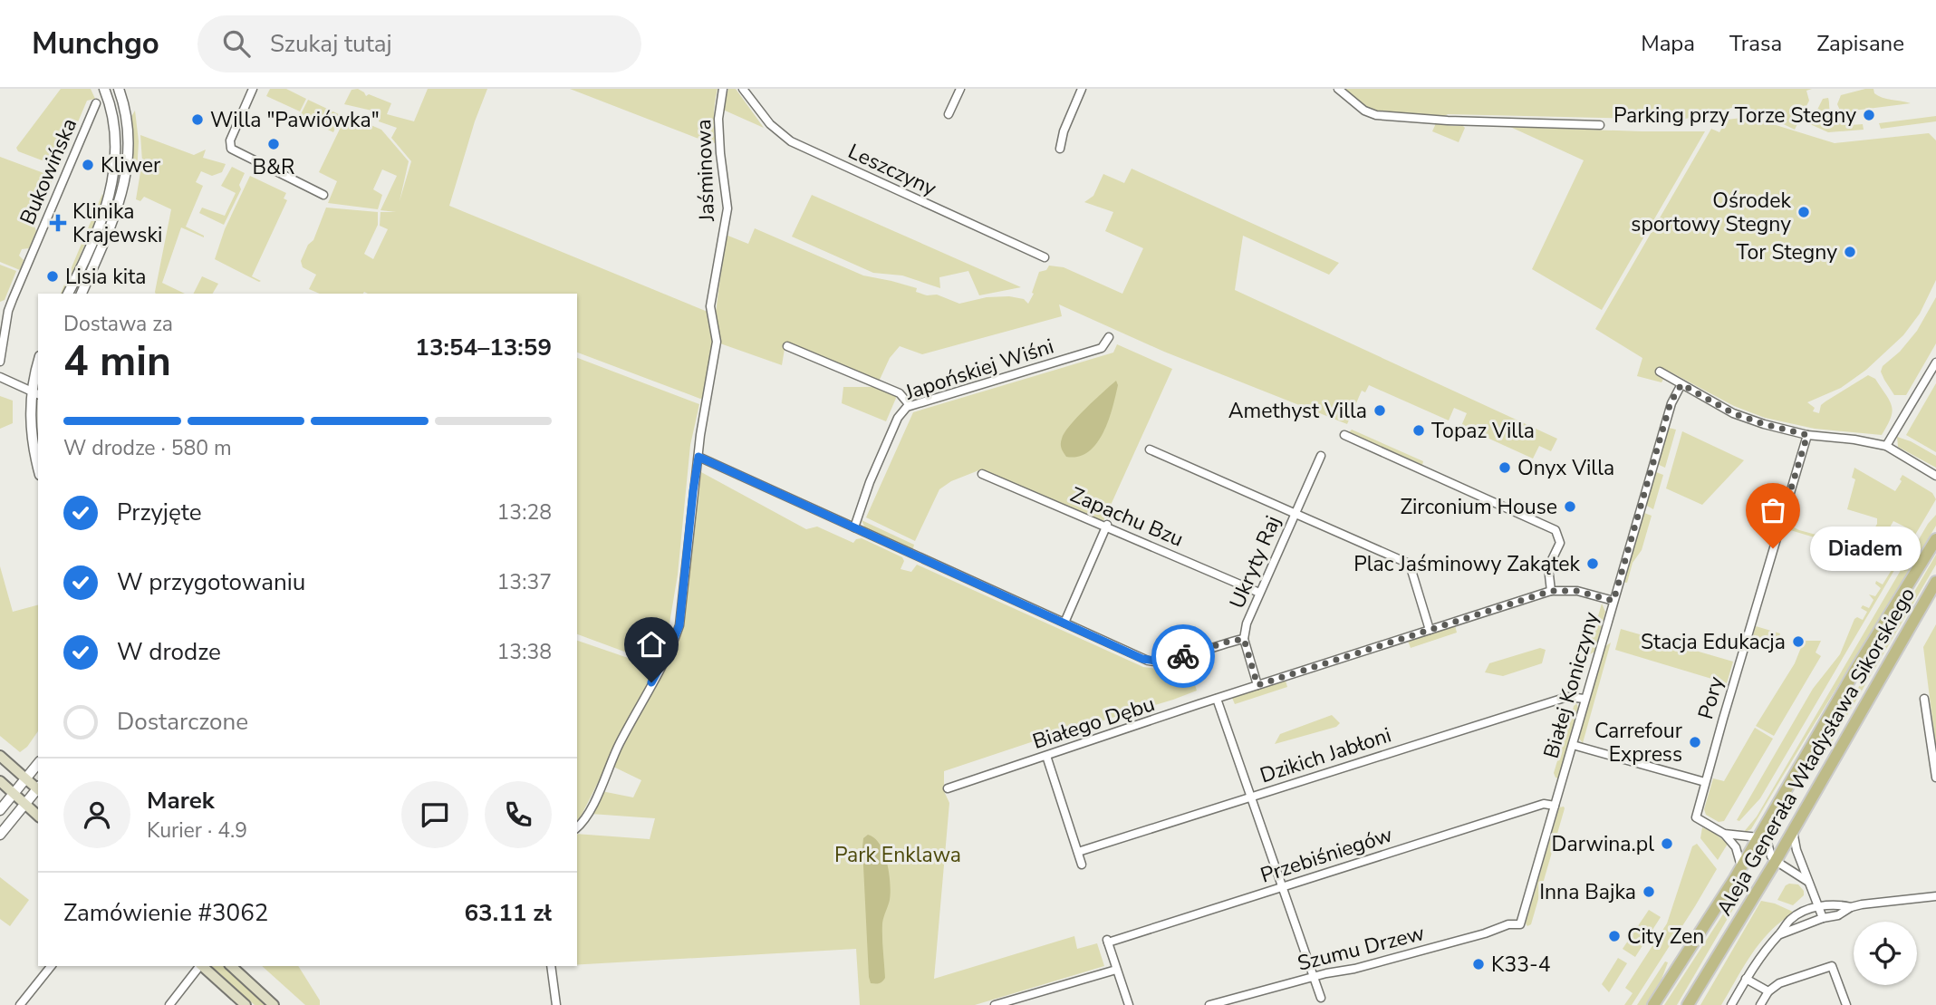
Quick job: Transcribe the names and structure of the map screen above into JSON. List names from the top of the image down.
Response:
{
  "streets": {
    "main road": ["Aleja Generała Władysława Sikorskiego"],
    "street": [
      "Leszczyny",
      "Jaśminowa",
      "Bukowińska",
      "Japońskiej Wiśni",
      "Zapachu Bzu",
      "Ukryty Raj",
      "Białej Koniczyny",
      "Pory",
      "Białego Dębu",
      "Dzikich Jabłoni",
      "Przebiśniegów",
      "Szumu Drzew"
    ]
  },
  "crossings": [
    ["Zapachu Bzu", "Ukryty Raj"],
    ["Ukryty Raj", "Białego Dębu"],
    ["Białej Koniczyny", "Białego Dębu"],
    ["Białej Koniczyny", "Dzikich Jabłoni"],
    ["Białej Koniczyny", "Przebiśniegów"],
    ["Białej Koniczyny", "Szumu Drzew"],
    ["Pory", "Aleja Generała Władysława Sikorskiego"]
  ],
  "parks": ["Park Enklawa"],
  "places": {
    "other": [
      "Parking przy Torze Stegny",
      "Willa \"Pawiówka\"",
      "B&R",
      "Kliwer",
      "Ośrodek sportowy Stegny",
      "Tor Stegny",
      "Lisia kita",
      "Amethyst Villa",
      "Topaz Villa",
      "Onyx Villa",
      "Zirconium House",
      "Diadem",
      "Plac Jaśminowy Zakątek",
      "Stacja Edukacja",
      "Carrefour Express",
      "Darwina.pl",
      "Inna Bajka",
      "City Zen",
      "K33-4"
    ],
    "health": ["Klinika Krajewski"]
  },
  "page": {
    "header": "Munchgo",
    "search": "Szukaj tutaj",
    "nav": ["Mapa", "Trasa", "Zapisane"],
    "heading": ["4 min", "Dostawa za", "13:54–13:59"],
    "panel": [
      "Marek",
      "Kurier · 4.9",
      "Zamówienie #3062",
      "63.11 zł"
    ],
    "bar": "W drodze · 580 m",
    "list": [
      ["Przyjęte", "13:28"],
      ["W przygotowaniu", "13:37"],
      ["W drodze", "13:38"],
      "Dostarczone"
    ],
    "bubble": "Diadem"
  }
}
